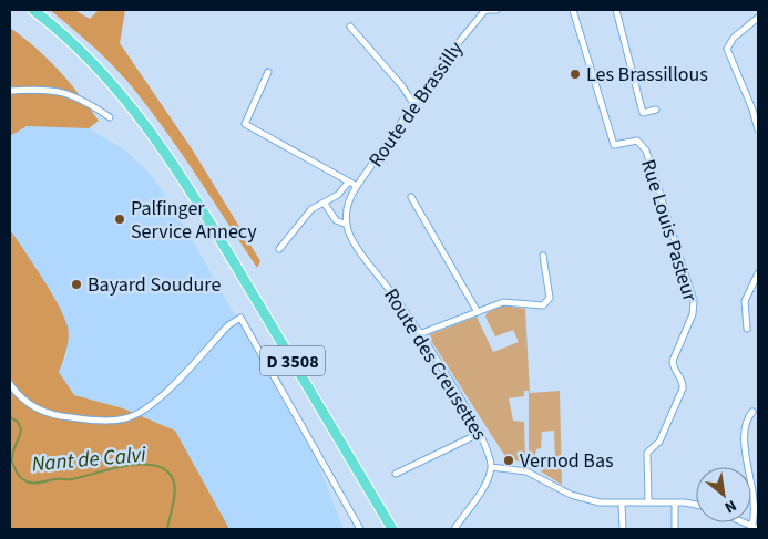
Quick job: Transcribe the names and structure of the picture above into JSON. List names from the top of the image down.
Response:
{
  "streets": {
    "highway": ["D 3508"],
    "street": ["Route de Brassilly", "Rue Louis Pasteur", "Route des Creusettes"]
  },
  "crossings": [
    ["Route de Brassilly", "Route des Creusettes"]
  ],
  "water": ["Nant de Calvi"],
  "places": [
    "Les Brassillous",
    "Palfinger Service Annecy",
    "Bayard Soudure",
    "Vernod Bas"
  ],
  "north": "bottom right"
}
